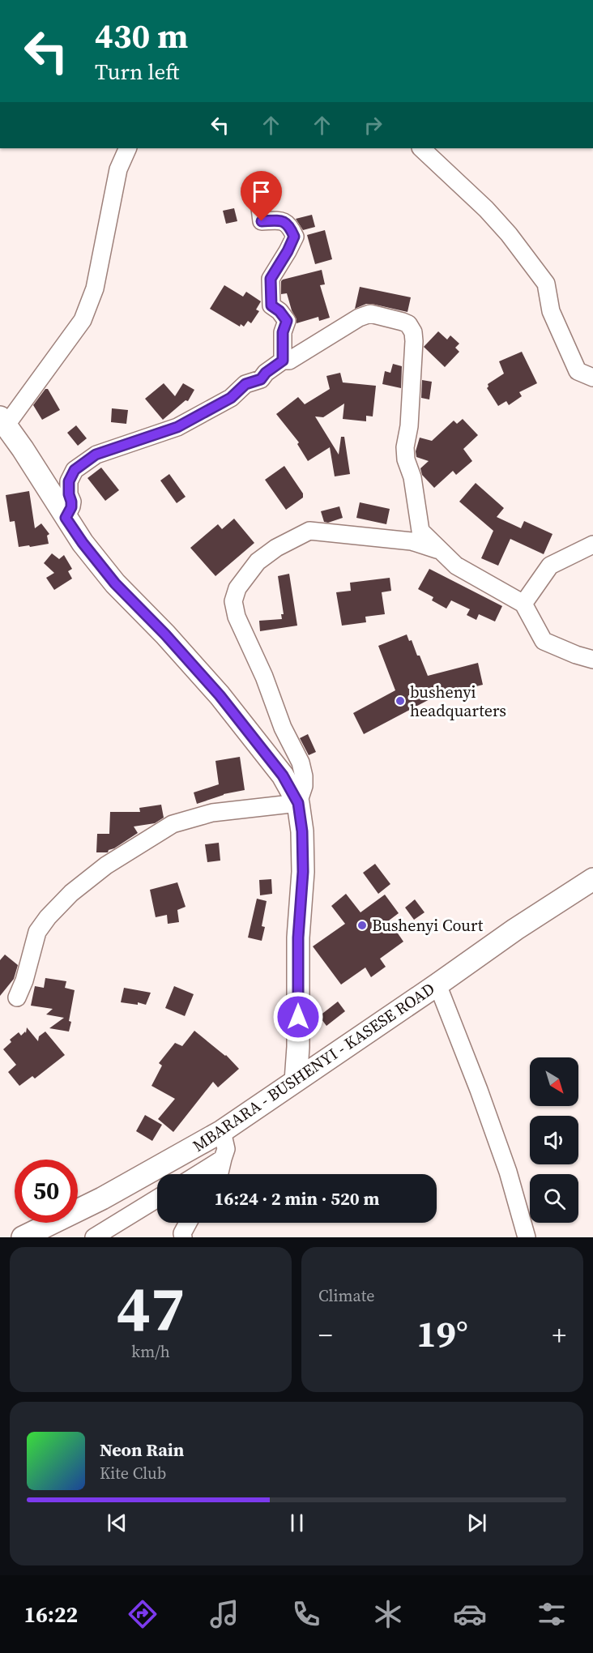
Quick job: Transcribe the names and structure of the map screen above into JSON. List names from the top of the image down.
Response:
{
  "streets": {
    "main road": ["MBARARA - BUSHENYI - KASESE ROAD"]
  },
  "places": ["bushenyi headquarters", "Bushenyi Court"],
  "north": "bottom right",
  "page": {
    "turn": ["430 m", "Turn left"],
    "limit": "50",
    "trip": "16:24 · 2 min · 520 m",
    "tile": [
      ["47", "km/h"],
      "Climate"
    ],
    "heat": ["−", "19°", "+"],
    "song": ["Neon Rain", "Kite Club"],
    "tabs": "16:22"
  }
}
